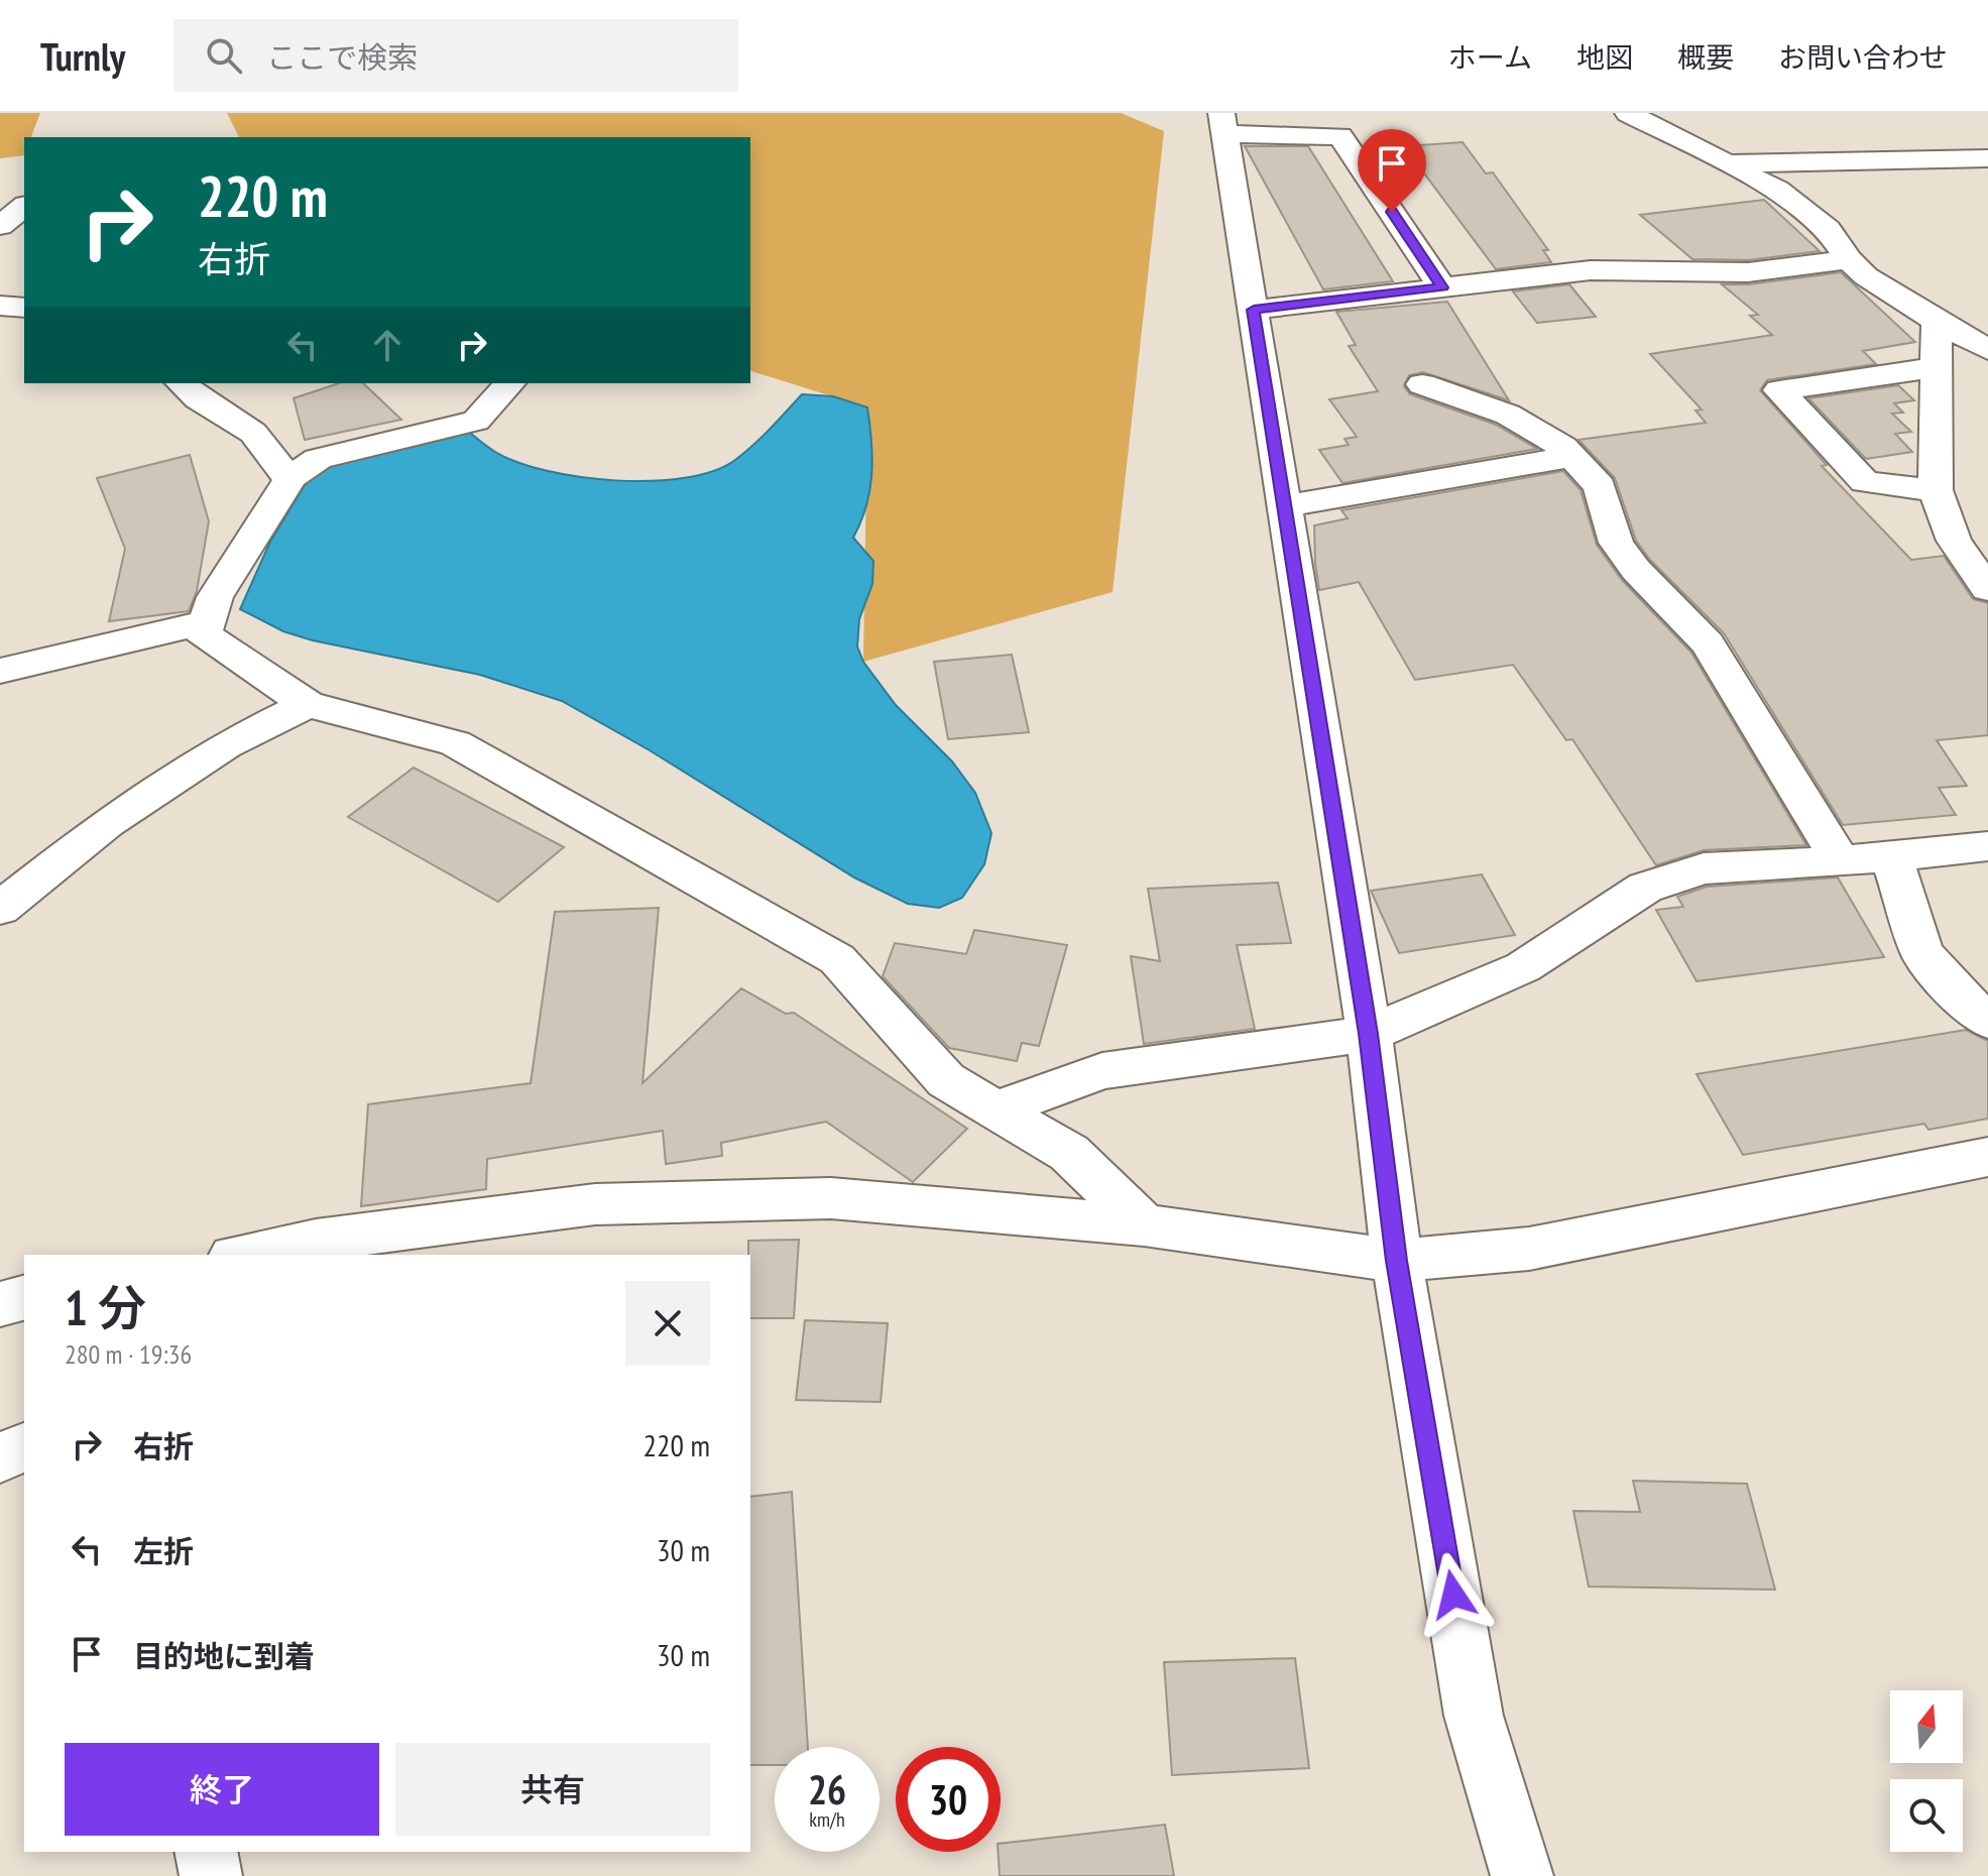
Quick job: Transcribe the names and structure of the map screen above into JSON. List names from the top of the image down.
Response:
{
  "north": "top",
  "page": {
    "header": "Turnly",
    "search": "ここで検索",
    "nav": [
      "ホーム",
      "地図",
      "概要",
      "お問い合わせ"
    ],
    "turn": ["220 m", "右折"],
    "heading": ["1 分", "280 m · 19:36"],
    "list": [
      {
        "name": "右折",
        "value": "220 m"
      },
      {
        "name": "左折",
        "value": "30 m"
      },
      {
        "name": "目的地に到着",
        "value": "30 m"
      }
    ],
    "buttons": ["終了", "共有"],
    "speed": "26 km/h",
    "limit": "30"
  }
}
